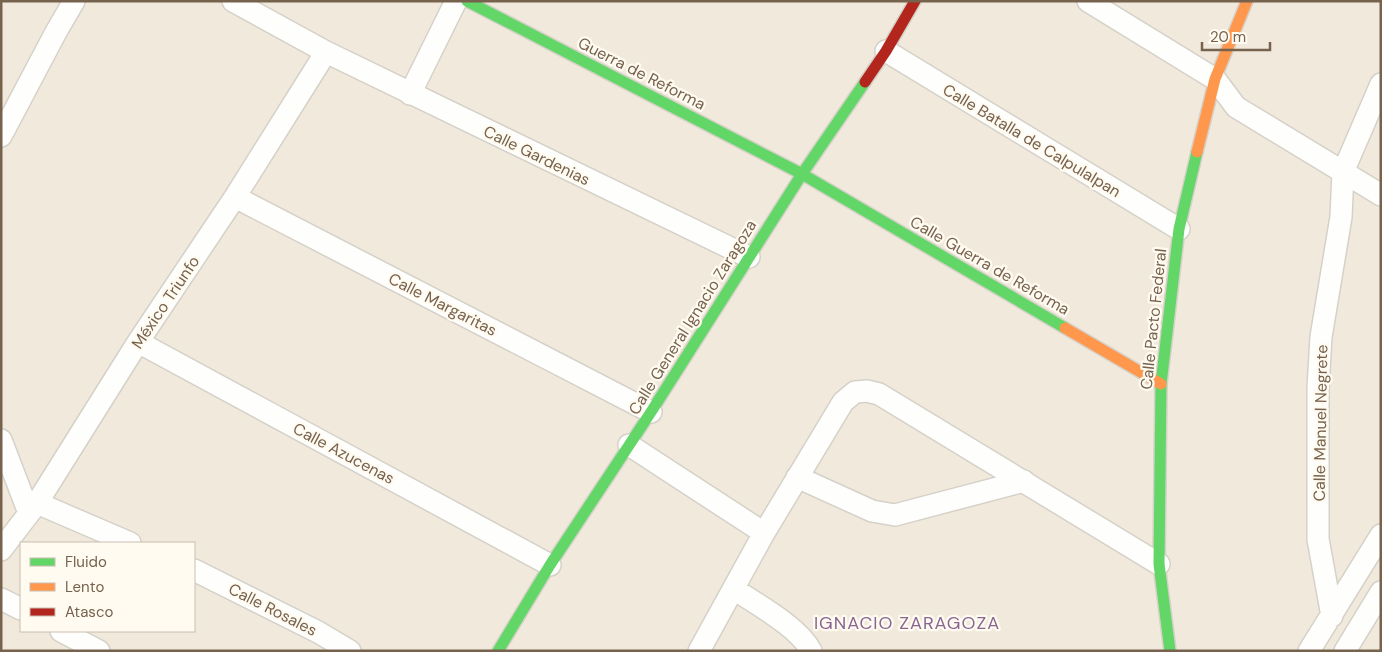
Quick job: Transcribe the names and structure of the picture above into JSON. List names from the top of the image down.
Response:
{
  "streets": {
    "street": [
      "Guerra de Reforma",
      "Calle Batalla de Calpulalpan",
      "Calle Gardenias",
      "Calle Guerra de Reforma",
      "México Triunfo",
      "Calle Margaritas",
      "Calle General Ignacio Zaragoza",
      "Calle Pacto Federal",
      "Calle Manuel Negrete",
      "Calle Azucenas",
      "Calle Rosales"
    ]
  },
  "crossings": [
    ["Guerra de Reforma", "Calle Guerra de Reforma"],
    ["Guerra de Reforma", "Calle General Ignacio Zaragoza"],
    ["Calle Batalla de Calpulalpan", "Calle General Ignacio Zaragoza"],
    ["Calle Batalla de Calpulalpan", "Calle Pacto Federal"],
    ["Calle Gardenias", "México Triunfo"],
    ["Calle Gardenias", "Calle General Ignacio Zaragoza"],
    ["Calle Guerra de Reforma", "Calle General Ignacio Zaragoza"],
    ["Calle Guerra de Reforma", "Calle Pacto Federal"],
    ["México Triunfo", "Calle Margaritas"],
    ["México Triunfo", "Calle Azucenas"],
    ["Calle Margaritas", "Calle General Ignacio Zaragoza"],
    ["Calle General Ignacio Zaragoza", "Calle Azucenas"]
  ],
  "districts": ["IGNACIO ZARAGOZA"],
  "legend": ["Fluido", "Lento", "Atasco"],
  "scale_bar": "20 m"
}
